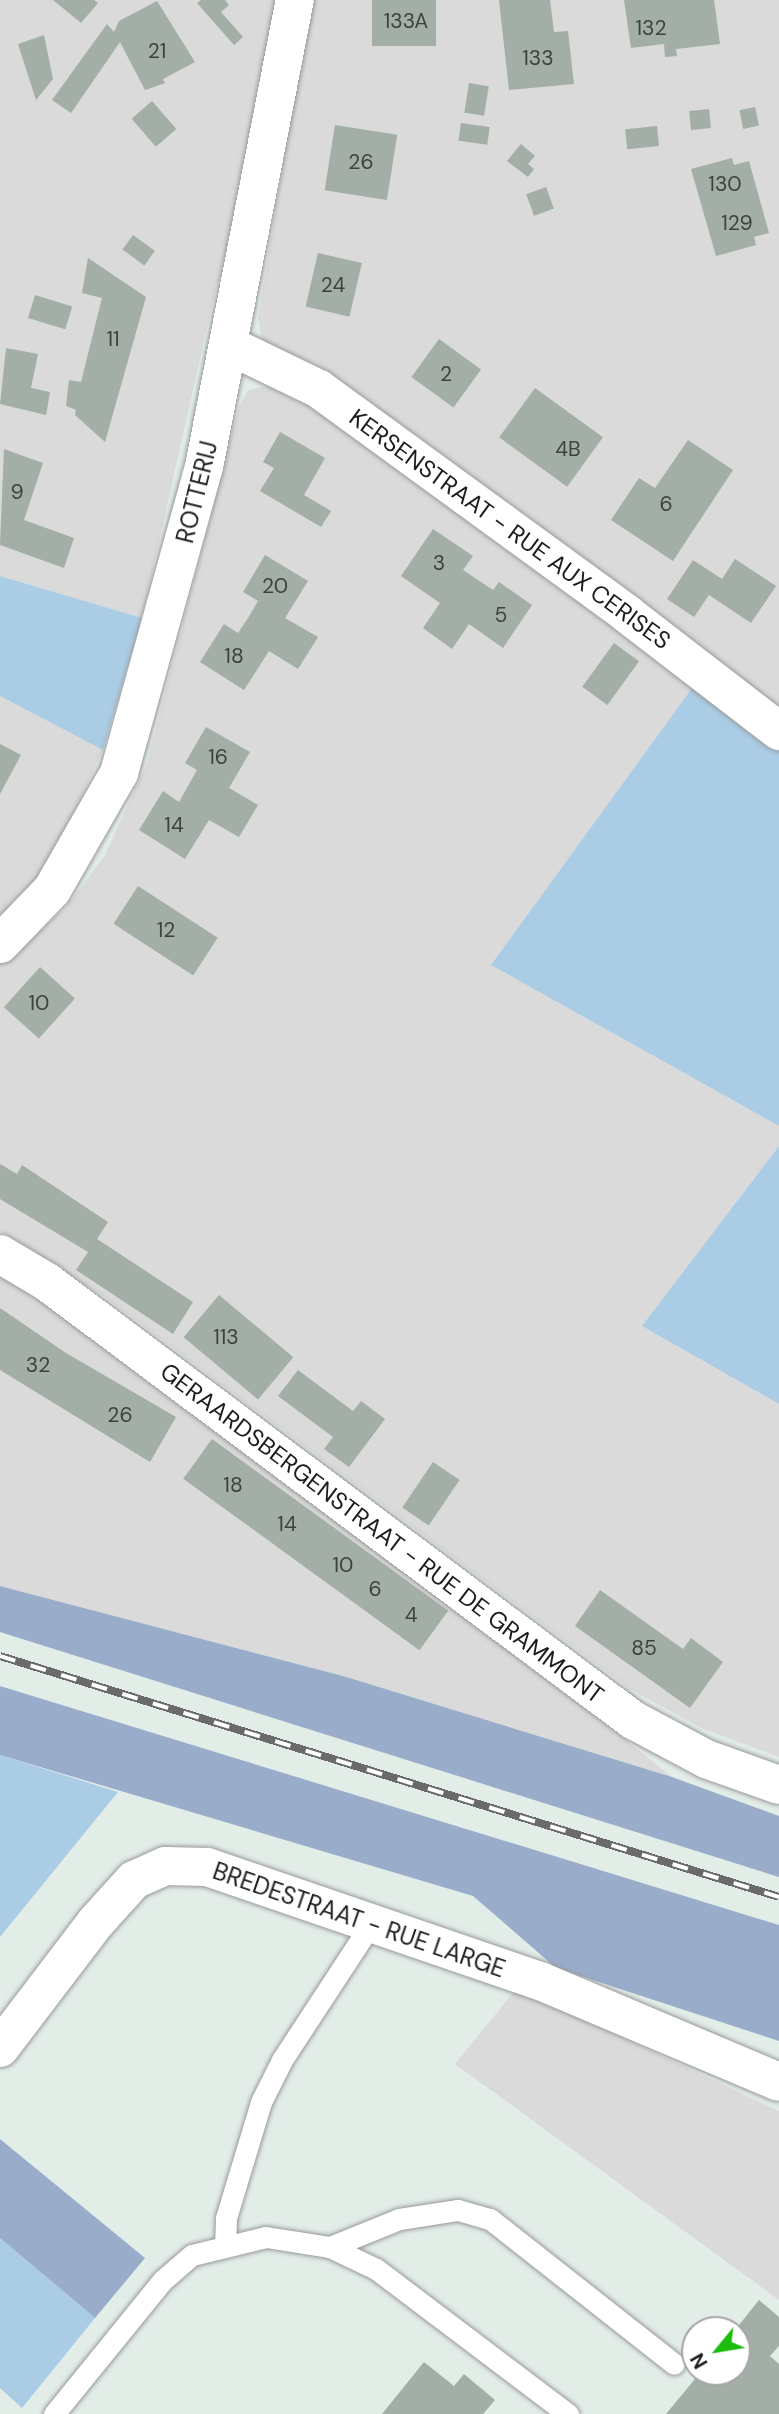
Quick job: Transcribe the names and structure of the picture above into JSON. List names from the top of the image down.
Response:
{
  "streets": {
    "street": [
      "ROTTERIJ",
      "KERSENSTRAAT - RUE AUX CERISES",
      "GERAARDSBERGENSTRAAT - RUE DE GRAMMONT",
      "BREDESTRAAT - RUE LARGE"
    ]
  },
  "crossings": [
    ["ROTTERIJ", "KERSENSTRAAT - RUE AUX CERISES"]
  ],
  "house_numbers": [
    "133A",
    "132",
    "21",
    "133",
    "26",
    "130",
    "129",
    "24",
    "11",
    "2",
    "4B",
    "9",
    "6",
    "3",
    "20",
    "5",
    "18",
    "16",
    "14",
    "12",
    "10",
    "113",
    "32",
    "26",
    "18",
    "14",
    "10",
    "6",
    "4",
    "85"
  ],
  "north": "bottom left"
}
